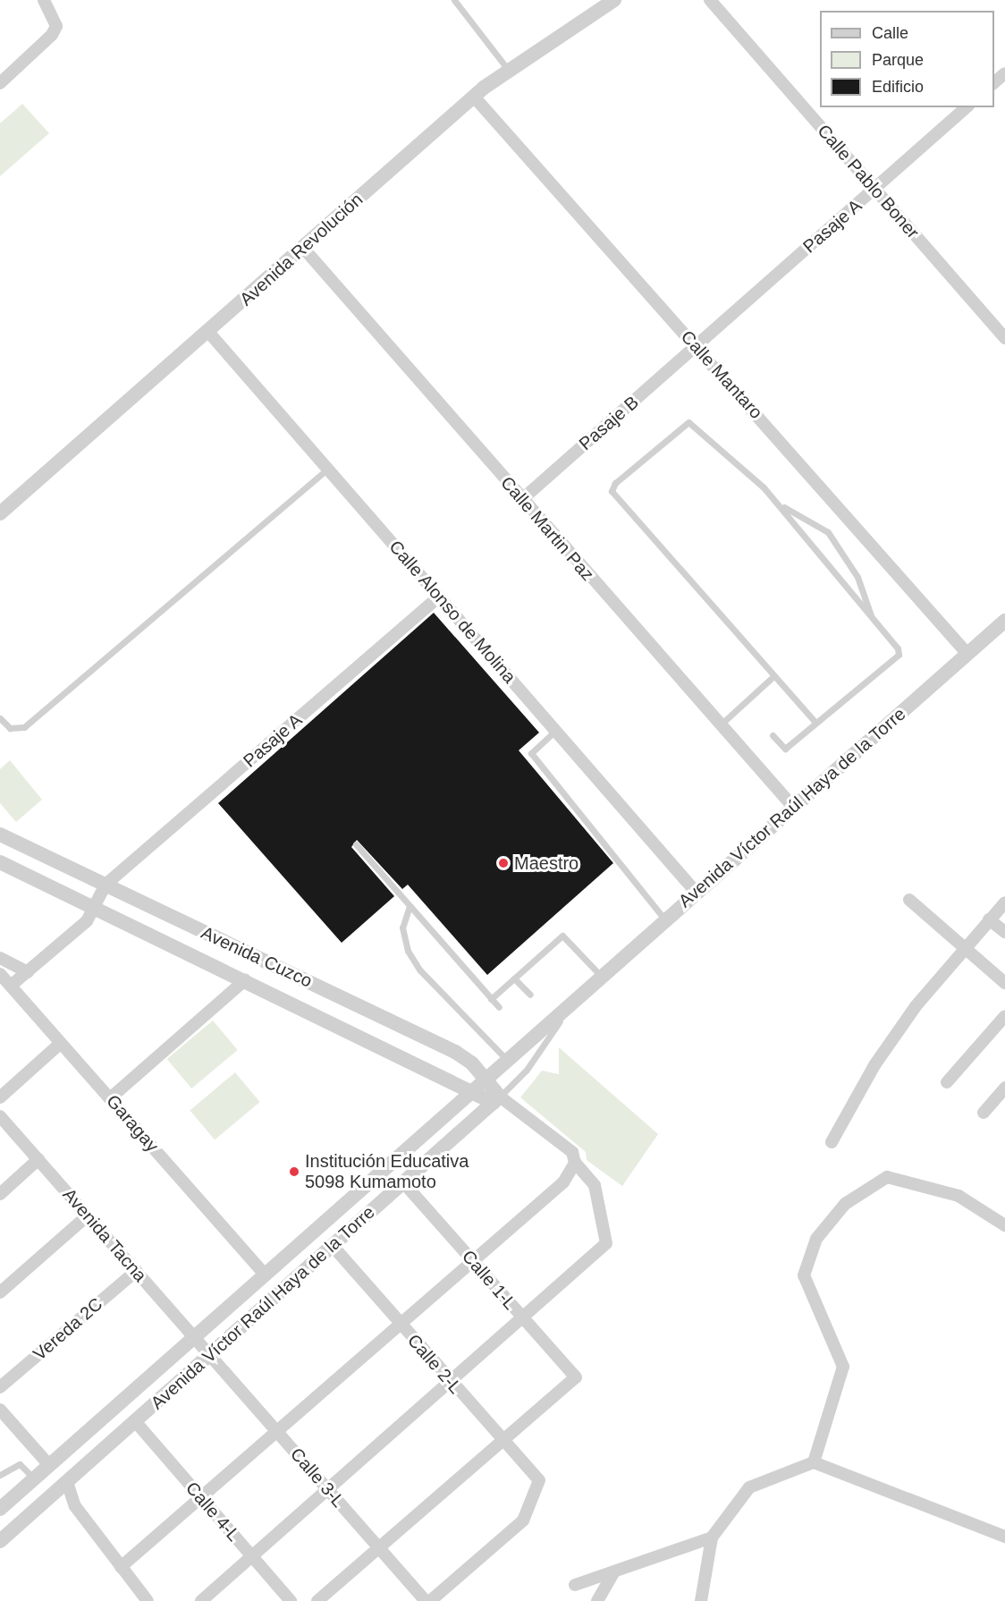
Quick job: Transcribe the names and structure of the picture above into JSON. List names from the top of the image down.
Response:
{
  "streets": {
    "street": [
      "Calle Pablo Boner",
      "Pasaje A",
      "Avenida Revolución",
      "Calle Mantaro",
      "Pasaje B",
      "Calle Martin Paz",
      "Calle Alonso de Molina",
      "Avenida Víctor Raúl Haya de la Torre",
      "Avenida Cuzco",
      "Garagay",
      "Avenida Tacna",
      "Calle 1-L",
      "Vereda 2C",
      "Calle 2-L",
      "Calle 3-L",
      "Calle 4-L"
    ]
  },
  "crossings": [
    ["Calle Pablo Boner", "Pasaje A"],
    ["Pasaje A", "Calle Mantaro"],
    ["Pasaje A", "Pasaje B"],
    ["Pasaje A", "Calle Alonso de Molina"],
    ["Pasaje A", "Avenida Cuzco"],
    ["Avenida Revolución", "Calle Mantaro"],
    ["Avenida Revolución", "Calle Martin Paz"],
    ["Avenida Revolución", "Calle Alonso de Molina"],
    ["Calle Mantaro", "Pasaje B"],
    ["Calle Mantaro", "Avenida Víctor Raúl Haya de la Torre"],
    ["Pasaje B", "Calle Martin Paz"],
    ["Calle Martin Paz", "Avenida Víctor Raúl Haya de la Torre"],
    ["Calle Alonso de Molina", "Avenida Víctor Raúl Haya de la Torre"],
    ["Avenida Víctor Raúl Haya de la Torre", "Avenida Cuzco"],
    ["Avenida Víctor Raúl Haya de la Torre", "Garagay"],
    ["Avenida Víctor Raúl Haya de la Torre", "Avenida Tacna"],
    ["Avenida Víctor Raúl Haya de la Torre", "Calle 1-L"],
    ["Avenida Víctor Raúl Haya de la Torre", "Calle 2-L"],
    ["Avenida Víctor Raúl Haya de la Torre", "Calle 3-L"],
    ["Avenida Víctor Raúl Haya de la Torre", "Calle 4-L"],
    ["Avenida Tacna", "Vereda 2C"],
    ["Avenida Tacna", "Calle 3-L"],
    ["Calle 1-L", "Calle 2-L"]
  ],
  "places": ["Maestro", "Institución Educativa 5098 Kumamoto"],
  "legend": ["Calle", "Parque", "Edificio"]
}
